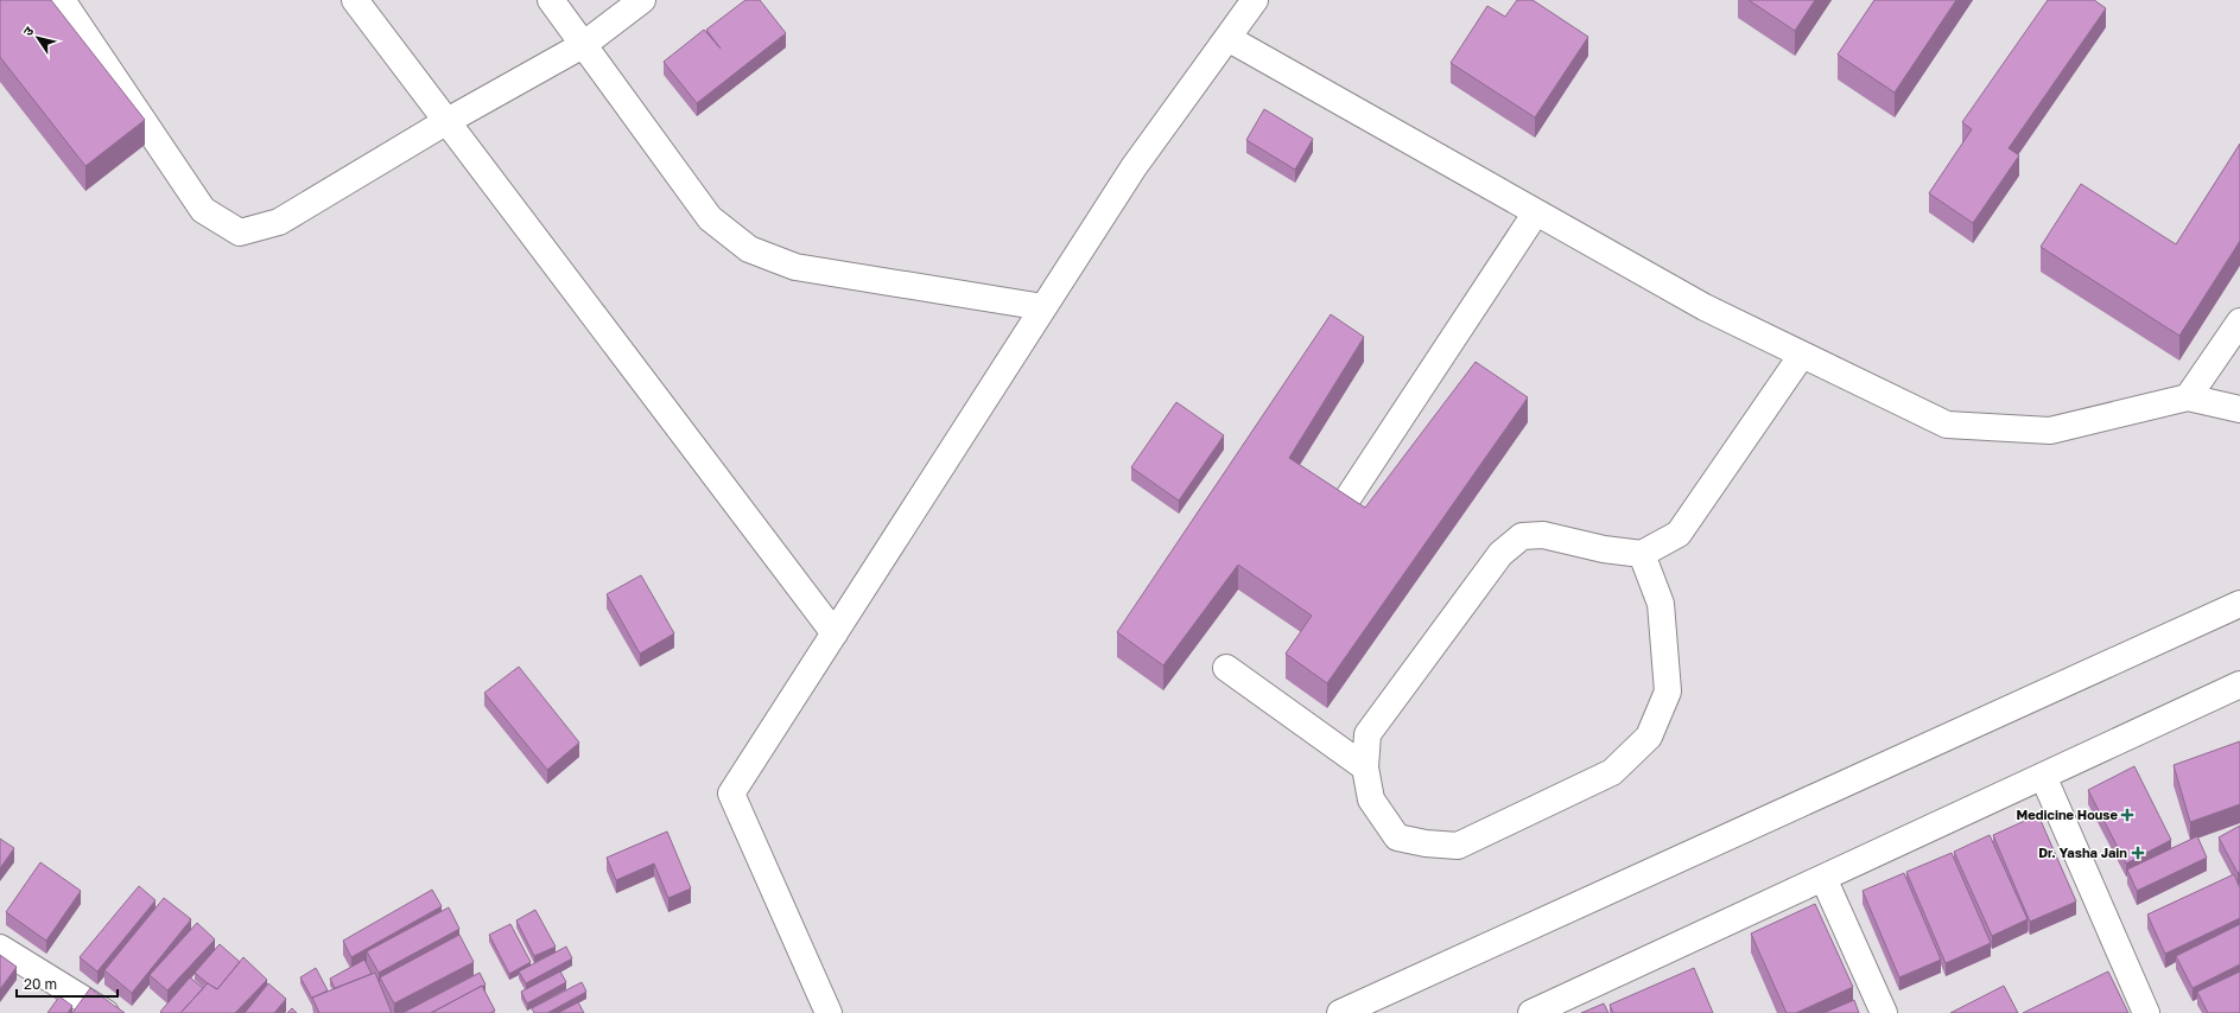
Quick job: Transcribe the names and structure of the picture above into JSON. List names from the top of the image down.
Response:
{
  "places": {
    "health": ["Medicine House", "Dr. Yasha Jain"]
  },
  "scale_bar": "20 m",
  "north": "top left"
}
